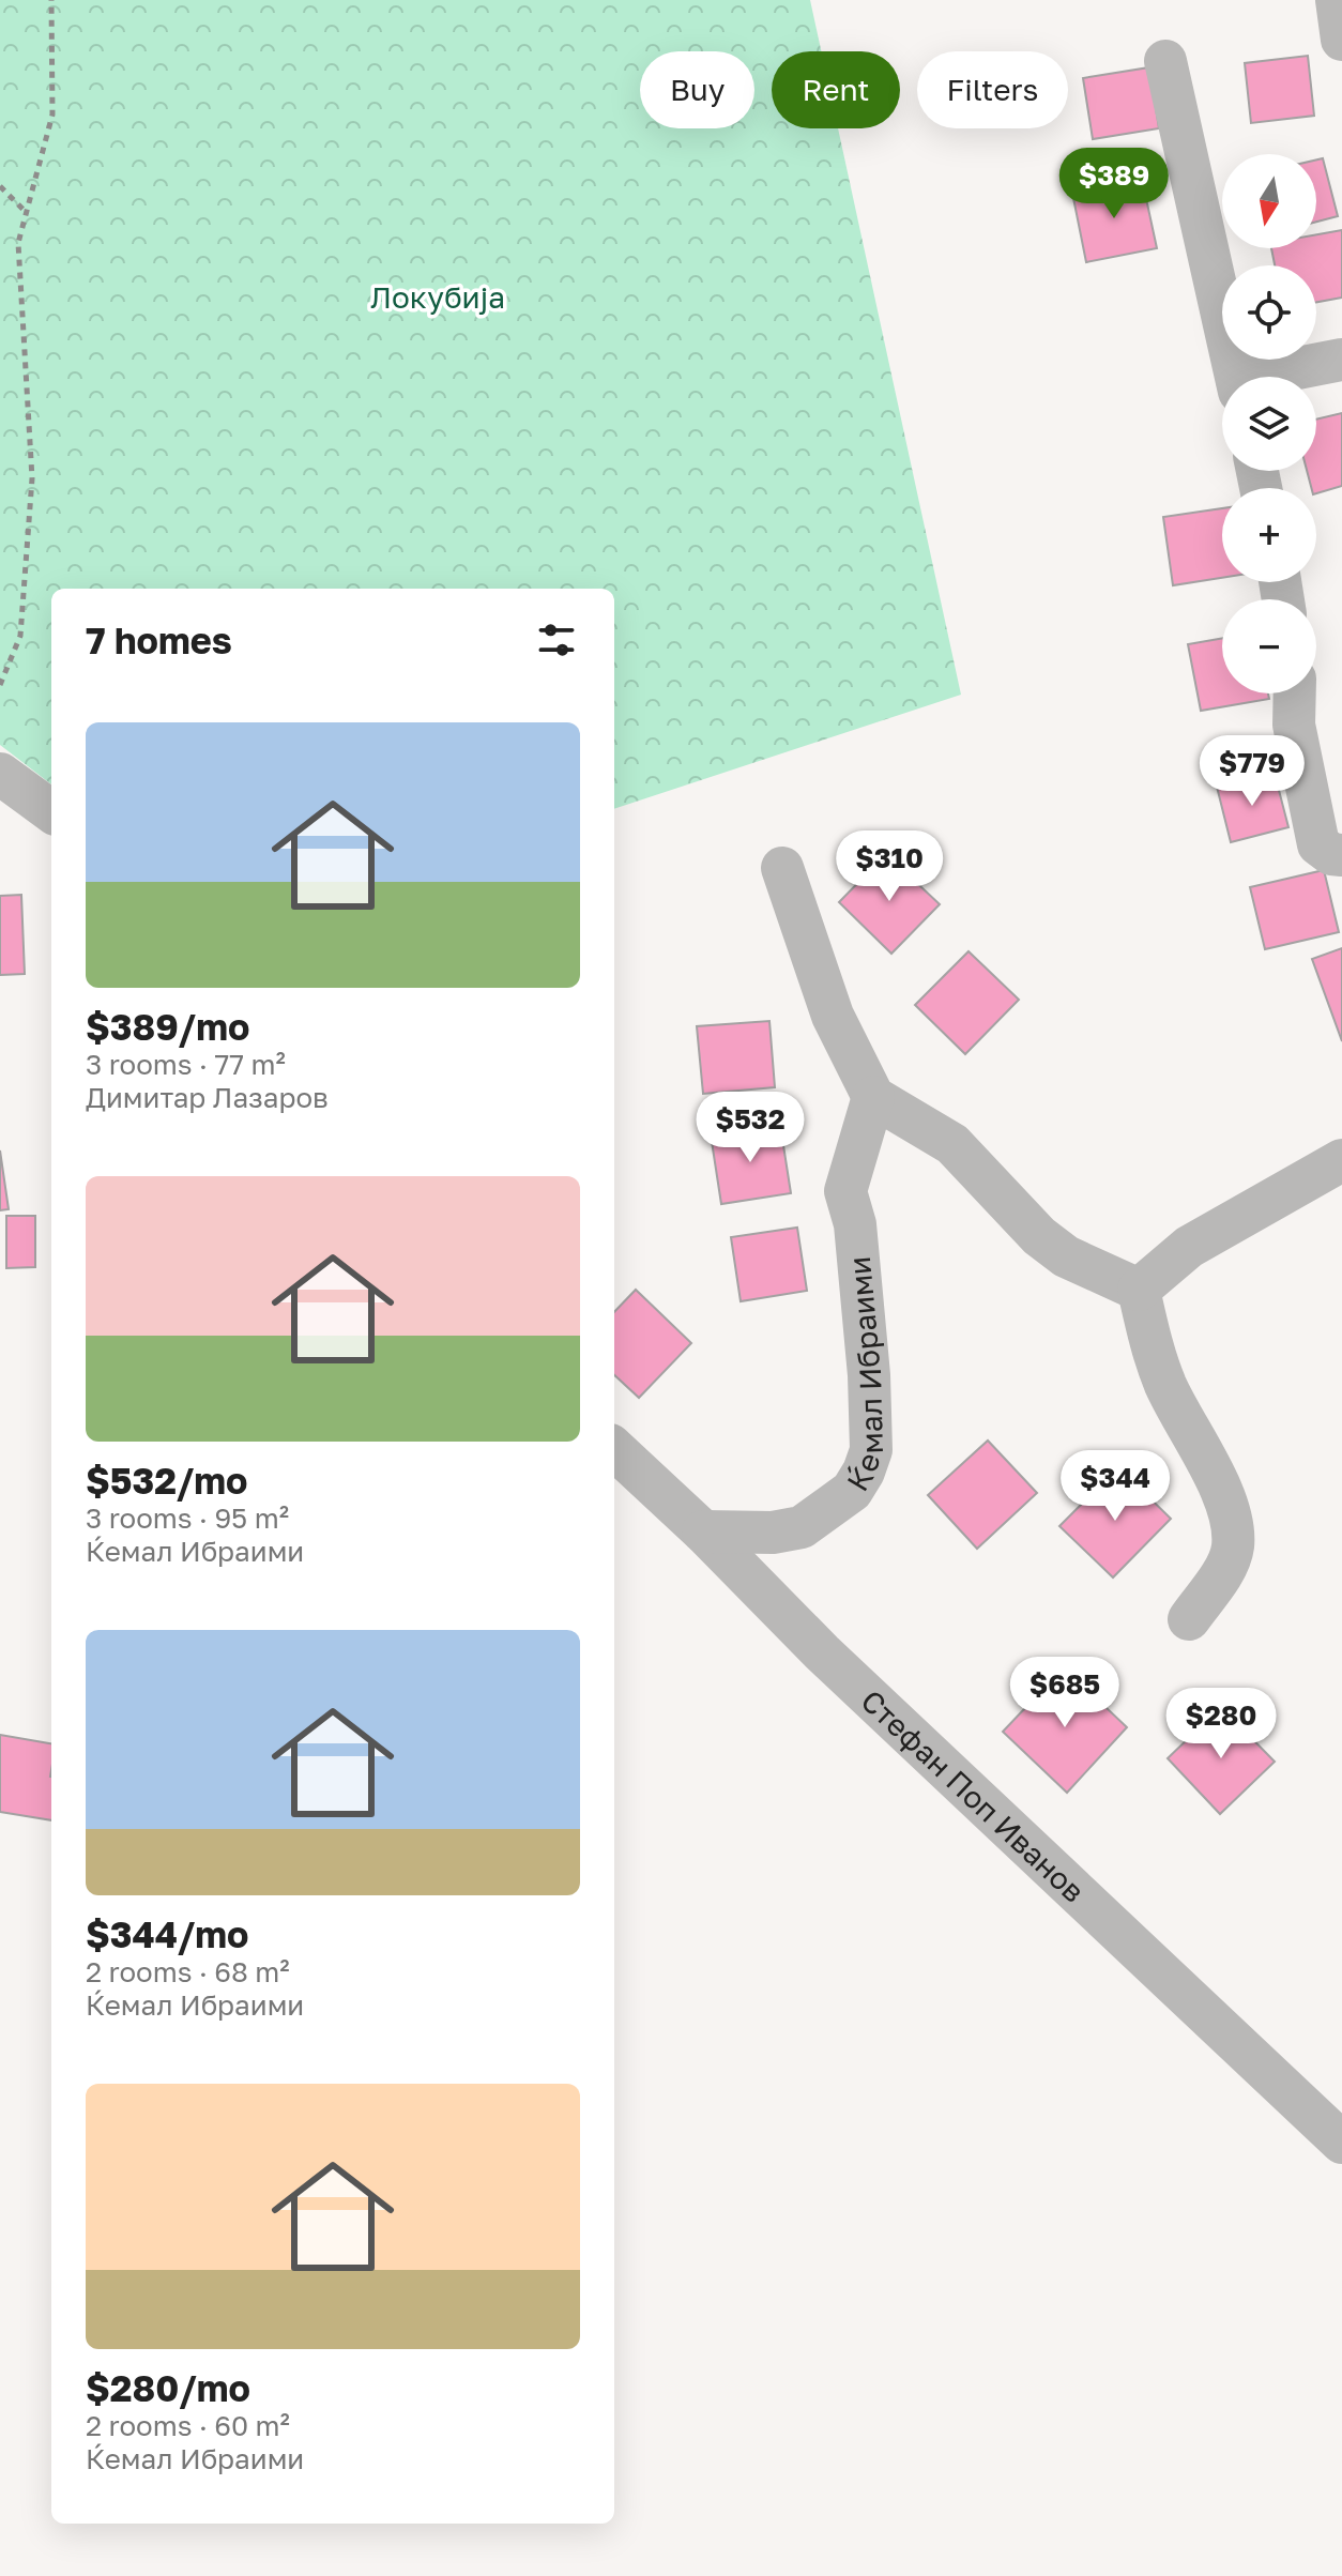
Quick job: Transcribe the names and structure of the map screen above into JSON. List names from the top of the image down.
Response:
{
  "streets": {
    "street": ["Ќемал Ибраими", "Стефан Поп Иванов"]
  },
  "crossings": [
    ["Ќемал Ибраими", "Стефан Поп Иванов"]
  ],
  "parks": ["Локубија"],
  "north": "bottom",
  "page": {
    "chip": ["Buy", "Rent", "Filters"],
    "price": [
      "$389",
      "$779",
      "$310",
      "$532",
      "$344",
      "$685",
      "$280"
    ],
    "map_buttons": ["+", "−"],
    "heading": "7 homes",
    "list": [
      {
        "name": "$389/mo",
        "note": "3 rooms · 77 m² · Димитар Лазаров"
      },
      {
        "name": "$532/mo",
        "note": "3 rooms · 95 m² · Ќемал Ибраими"
      },
      {
        "name": "$344/mo",
        "note": "2 rooms · 68 m² · Ќемал Ибраими"
      },
      {
        "name": "$280/mo",
        "note": "2 rooms · 60 m² · Ќемал Ибраими"
      }
    ]
  }
}
